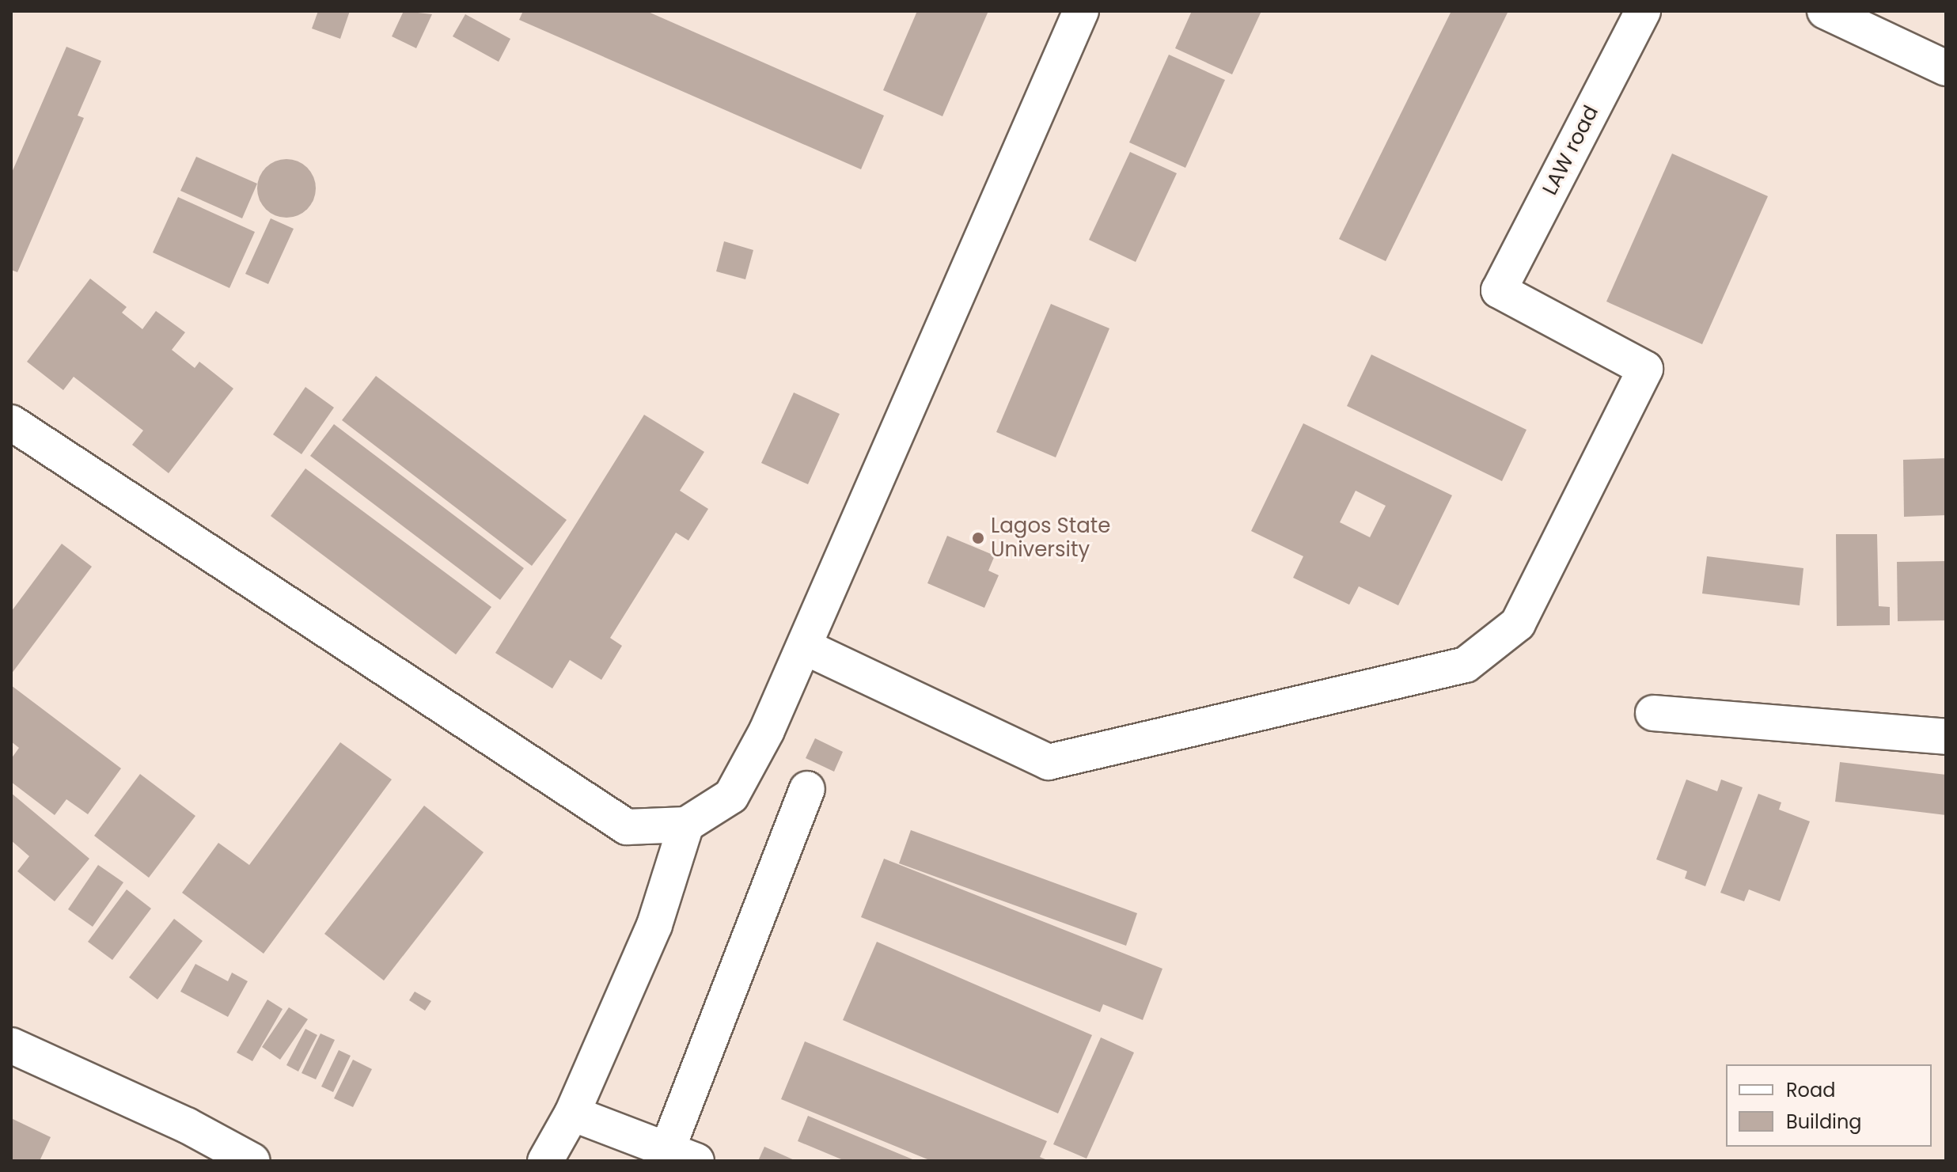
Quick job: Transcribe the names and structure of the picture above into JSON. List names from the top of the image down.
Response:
{
  "streets": {
    "lane": ["LAW road"]
  },
  "places": ["Lagos State University"],
  "legend": ["Road", "Building"]
}
